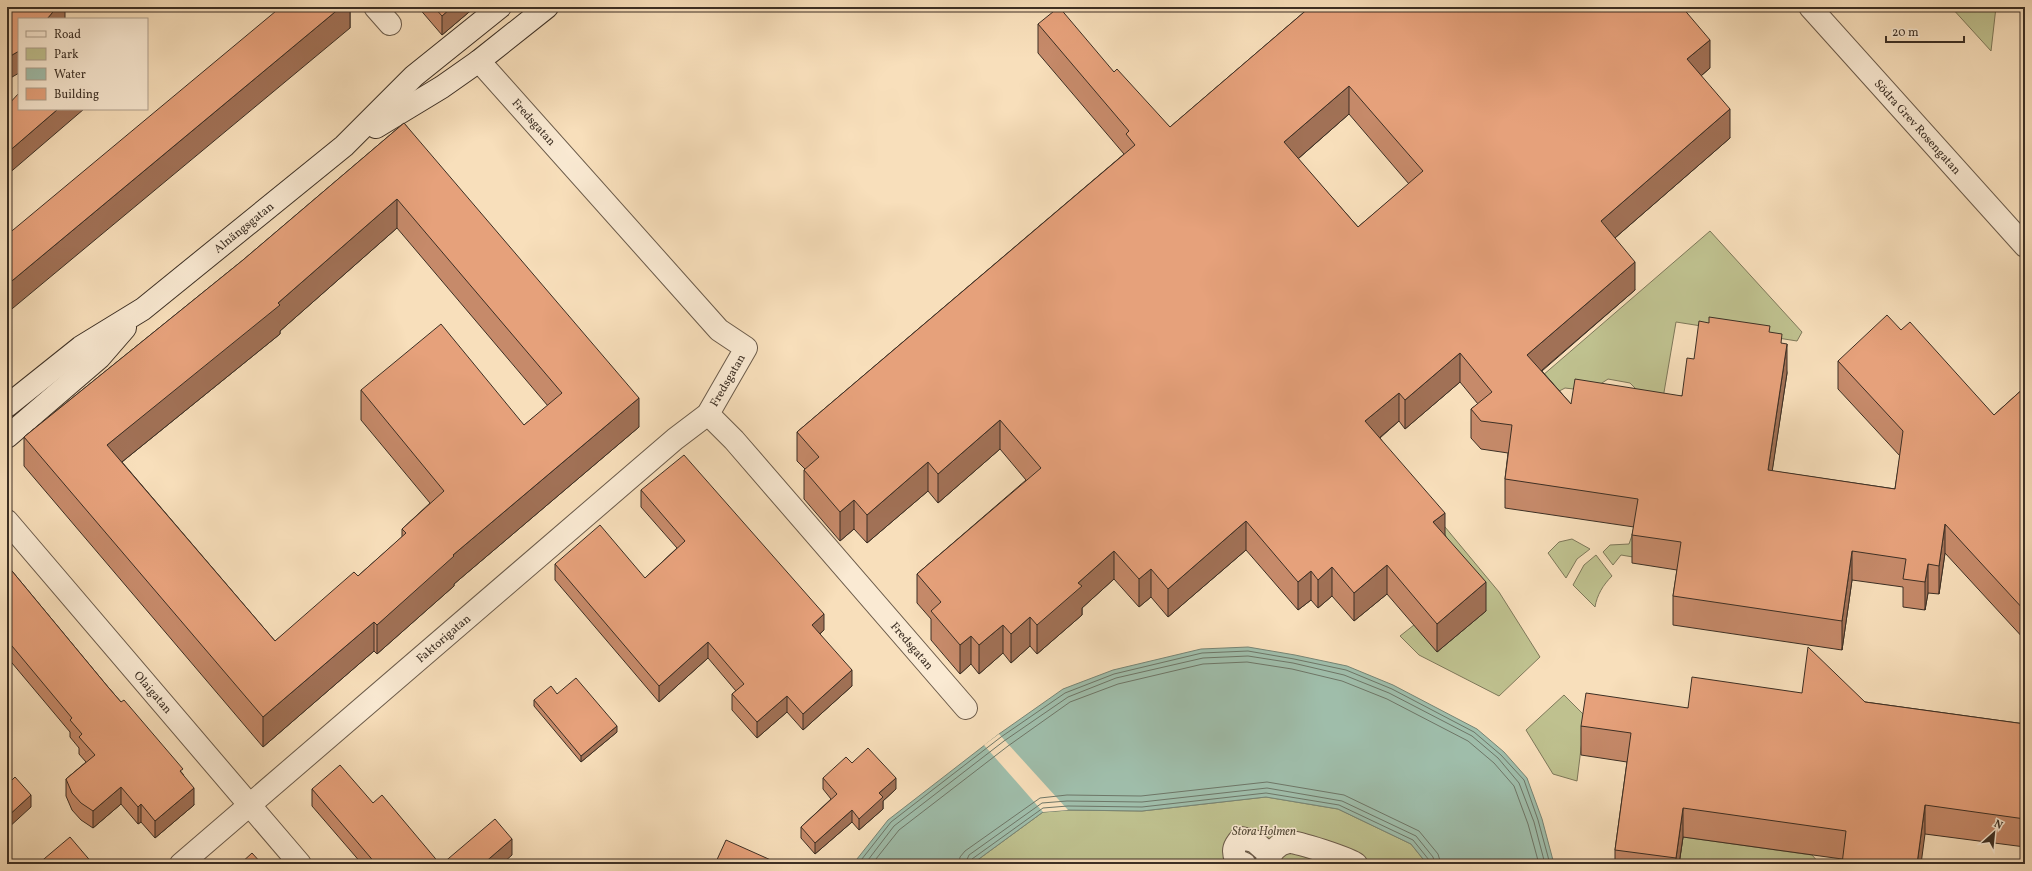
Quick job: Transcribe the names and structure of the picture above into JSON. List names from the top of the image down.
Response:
{
  "streets": {
    "street": [
      "Fredsgatan",
      "Södra Grev Rosengatan",
      "Alnängsgatan",
      "Faktorigatan",
      "Olaigatan"
    ]
  },
  "crossings": [
    ["Fredsgatan", "Alnängsgatan"],
    ["Fredsgatan", "Faktorigatan"],
    ["Faktorigatan", "Olaigatan"]
  ],
  "parks": ["Stora Holmen"],
  "legend": [
    "Road",
    "Park",
    "Water",
    "Building"
  ],
  "scale_bar": "20 m",
  "north": "top right"
}
